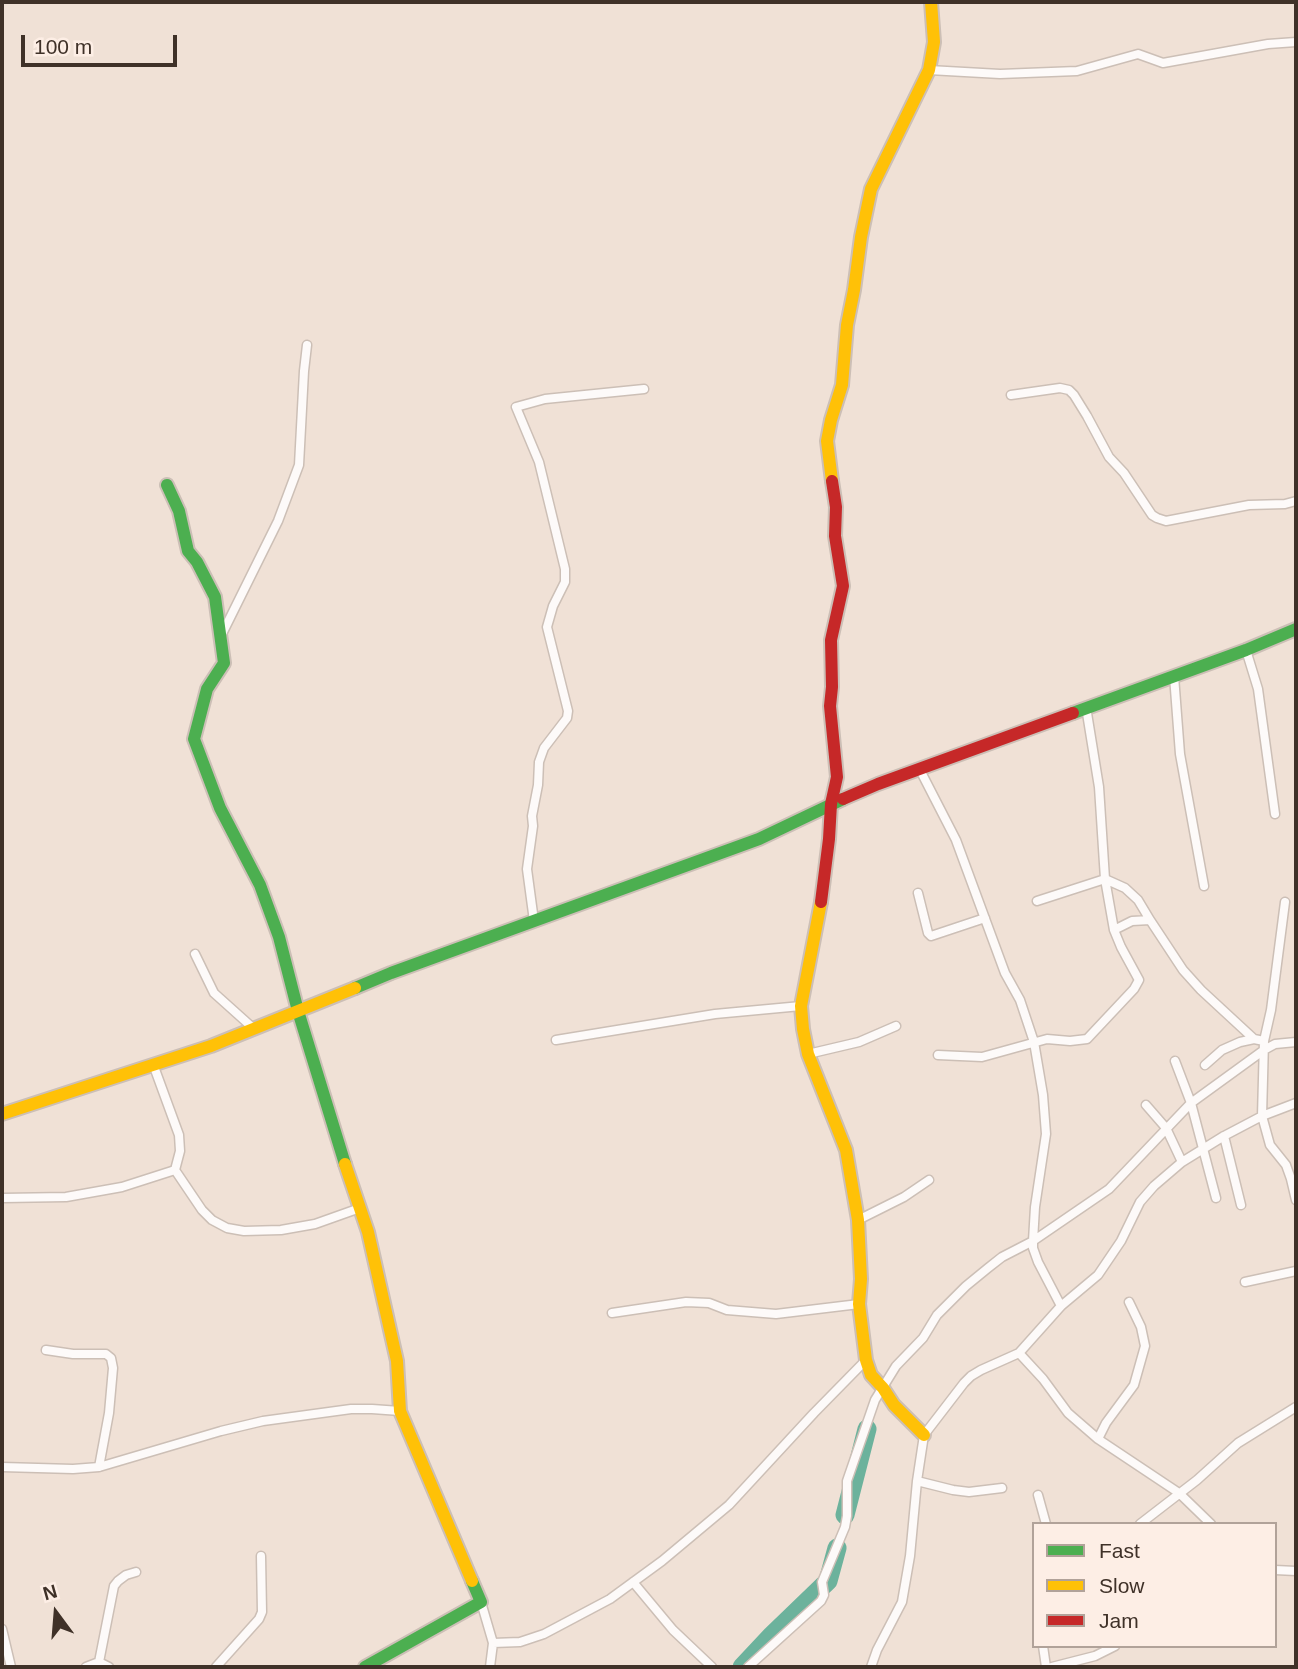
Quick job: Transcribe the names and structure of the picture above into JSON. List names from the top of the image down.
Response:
{
  "legend": ["Fast", "Slow", "Jam"],
  "scale_bar": "100 m",
  "north": "top"
}
